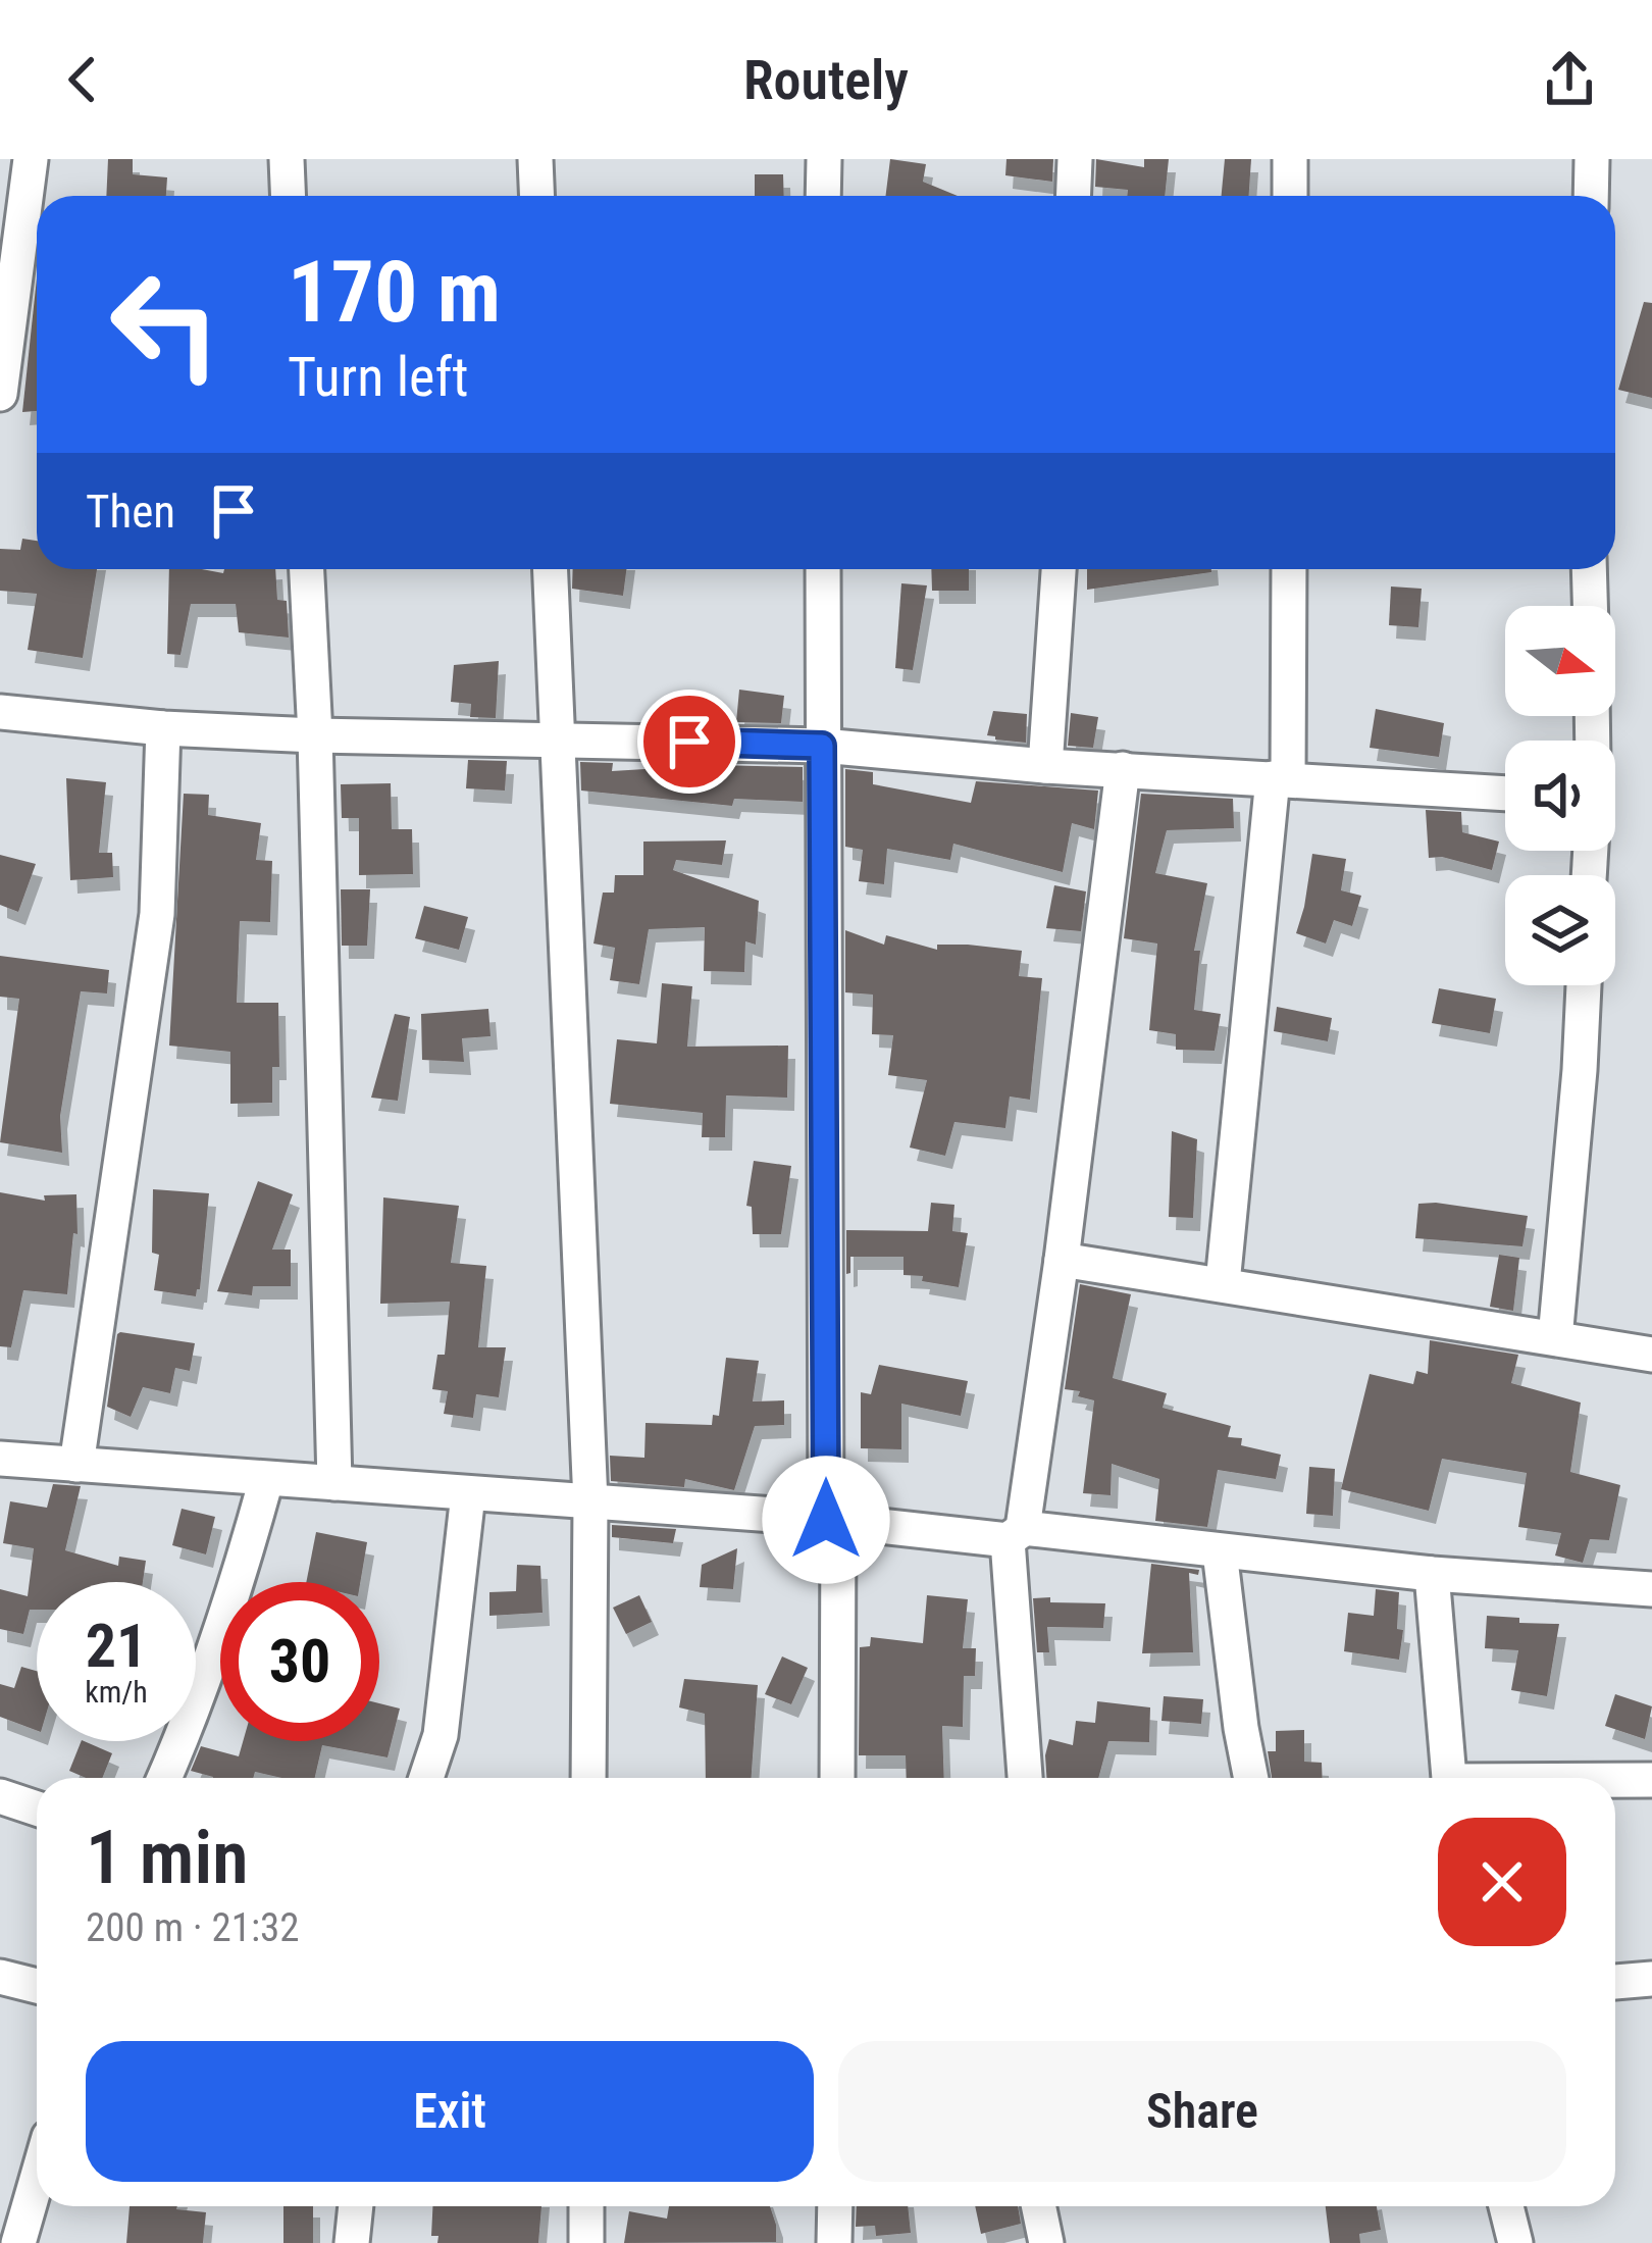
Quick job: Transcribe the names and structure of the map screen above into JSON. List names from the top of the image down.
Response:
{
  "north": "right",
  "page": {
    "header": "Routely",
    "turn": ["170 m", "Turn left"],
    "then": "Then",
    "speed": "21 km/h",
    "limit": "30",
    "heading": ["1 min", "200 m · 21:32"],
    "buttons": ["Exit", "Share"]
  }
}
